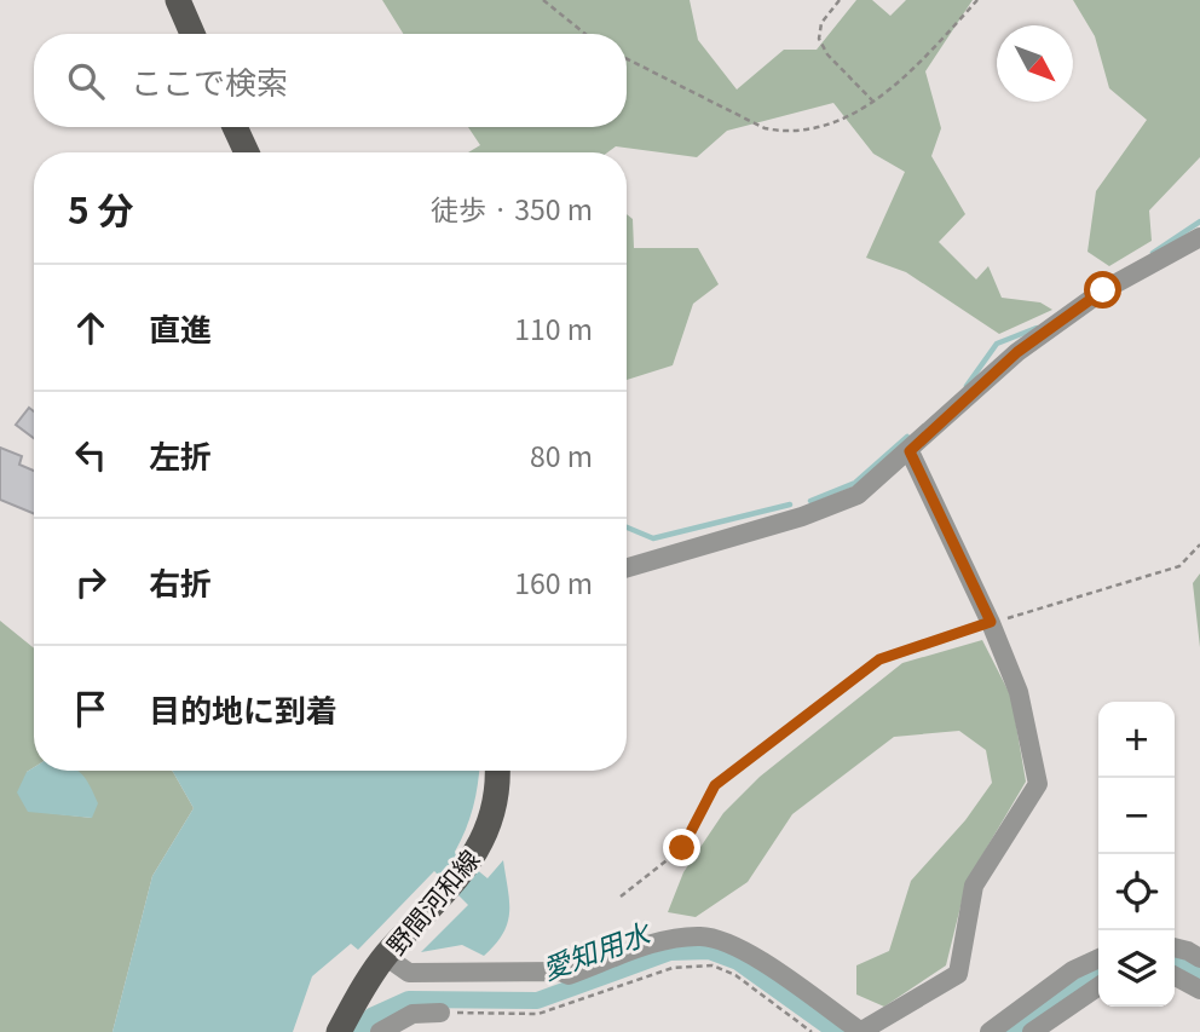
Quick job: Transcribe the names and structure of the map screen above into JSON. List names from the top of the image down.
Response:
{
  "streets": {
    "main road": ["野間河和線"]
  },
  "water": ["愛知用水"],
  "north": "bottom right",
  "page": {
    "search": "ここで検索",
    "heading": ["5 分", "徒歩 · 350 m"],
    "list": [
      ["直進", "110 m"],
      ["左折", "80 m"],
      ["右折", "160 m"],
      "目的地に到着"
    ],
    "map_buttons": ["+", "−"]
  }
}
